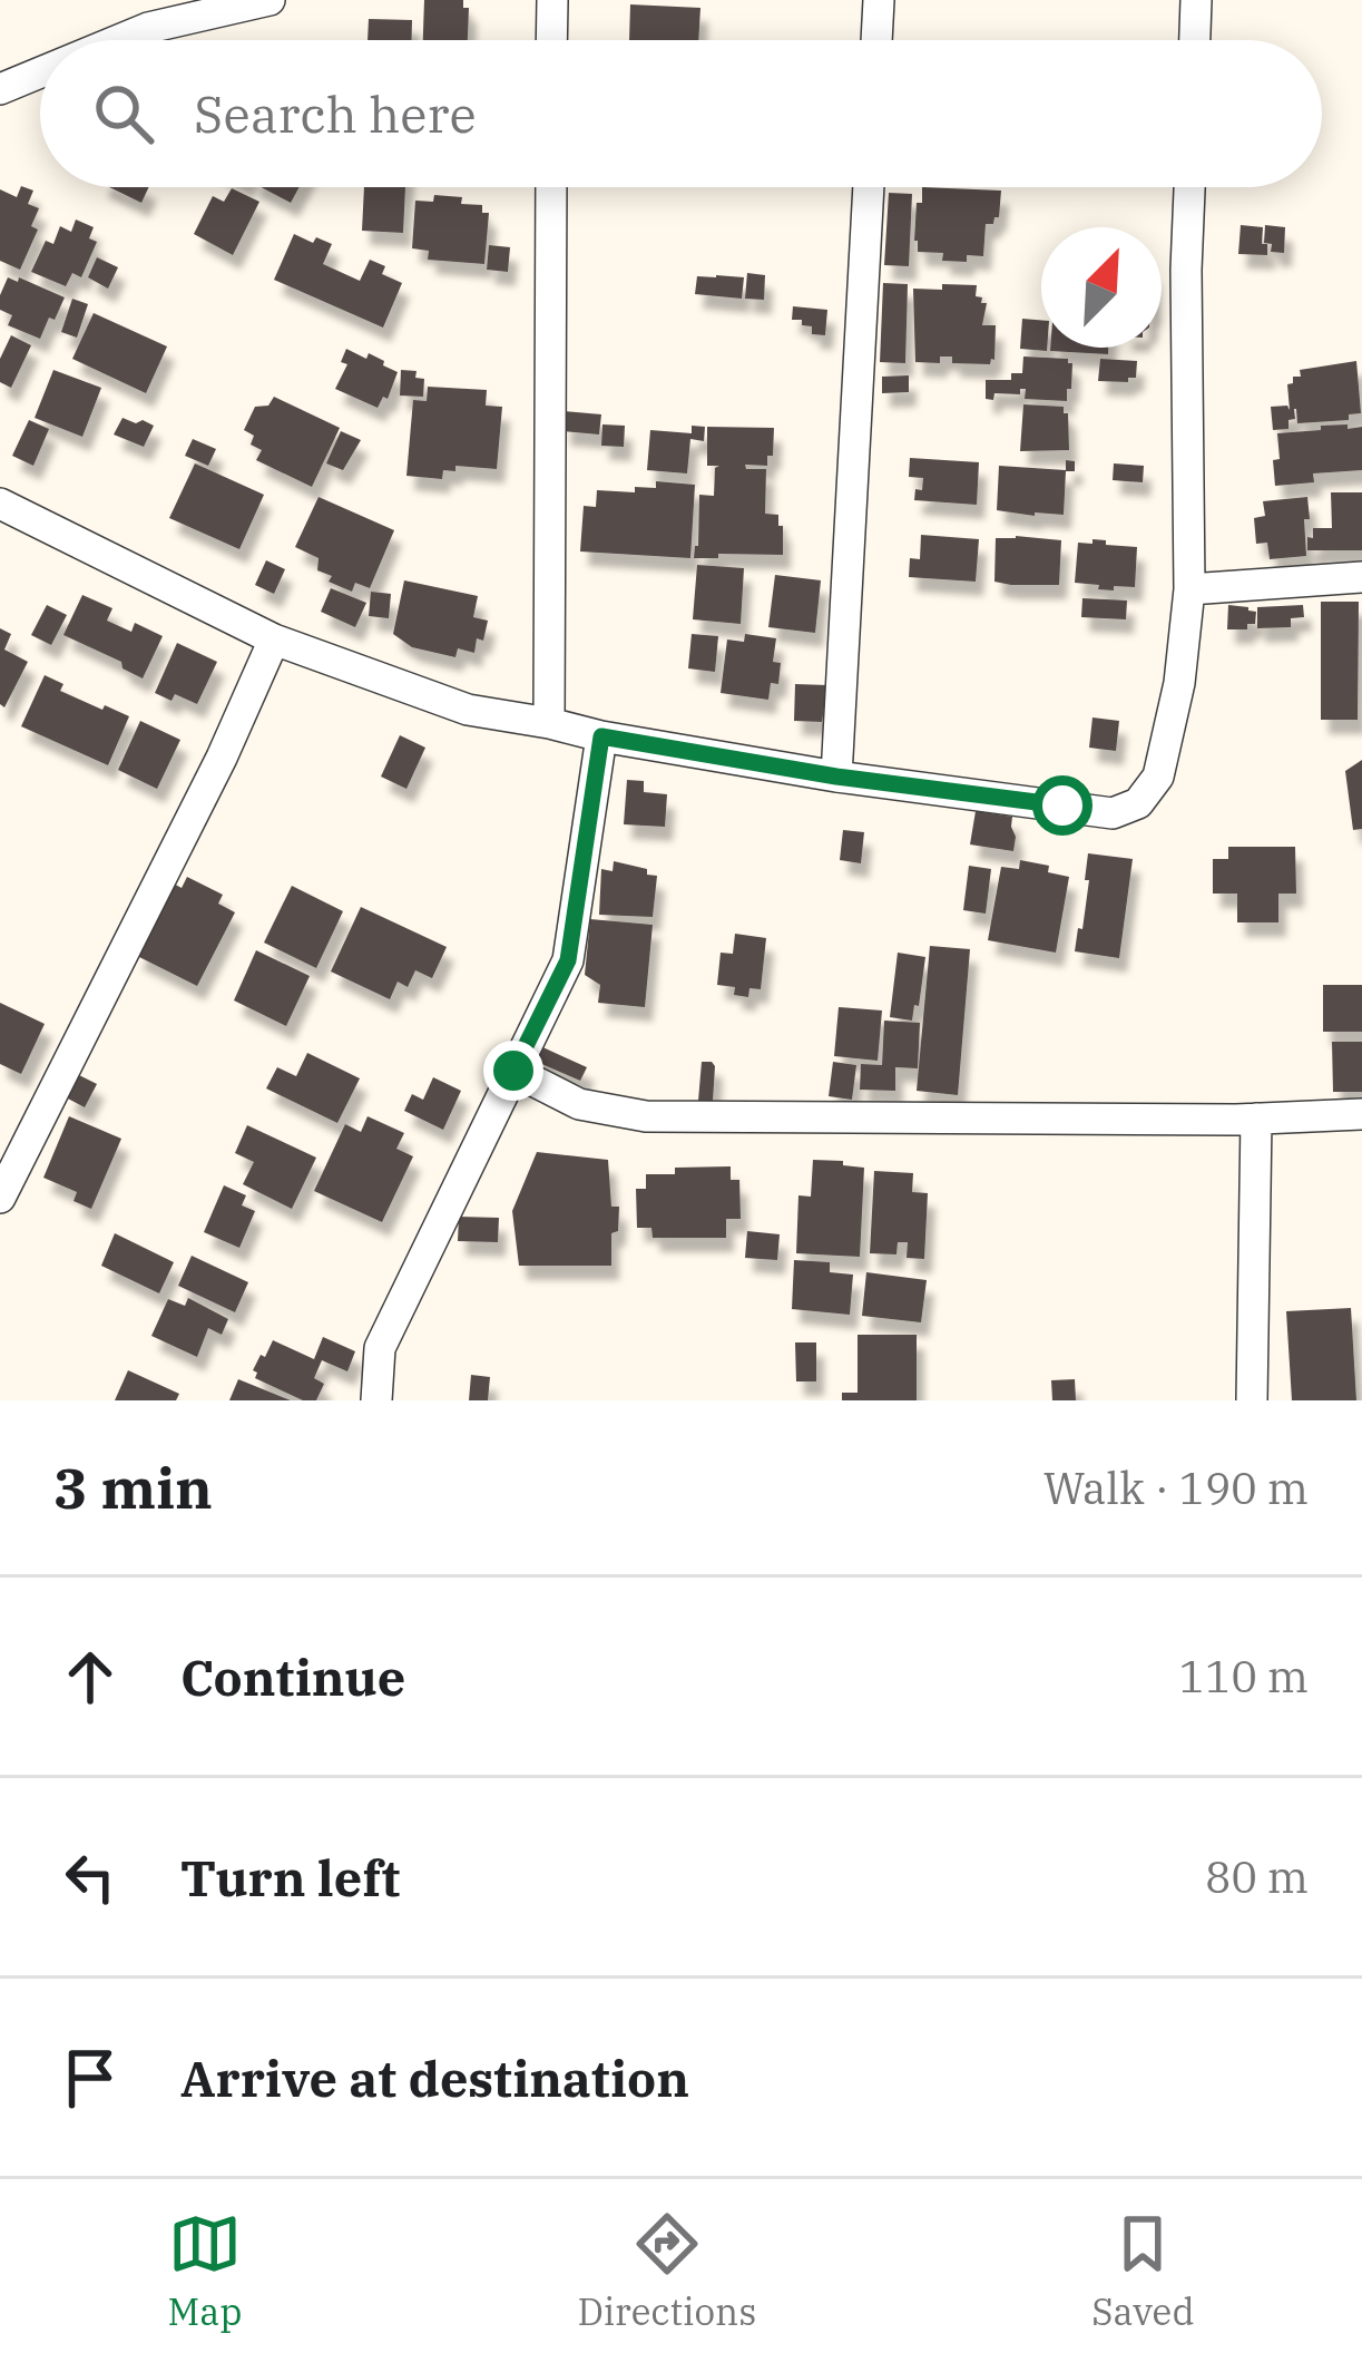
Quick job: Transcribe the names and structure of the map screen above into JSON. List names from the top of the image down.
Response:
{
  "north": "top right",
  "page": {
    "search": "Search here",
    "heading": ["3 min", "Walk · 190 m"],
    "list": [
      ["Continue", "110 m"],
      ["Turn left", "80 m"],
      "Arrive at destination"
    ],
    "nav": ["Map", "Directions", "Saved"]
  }
}
